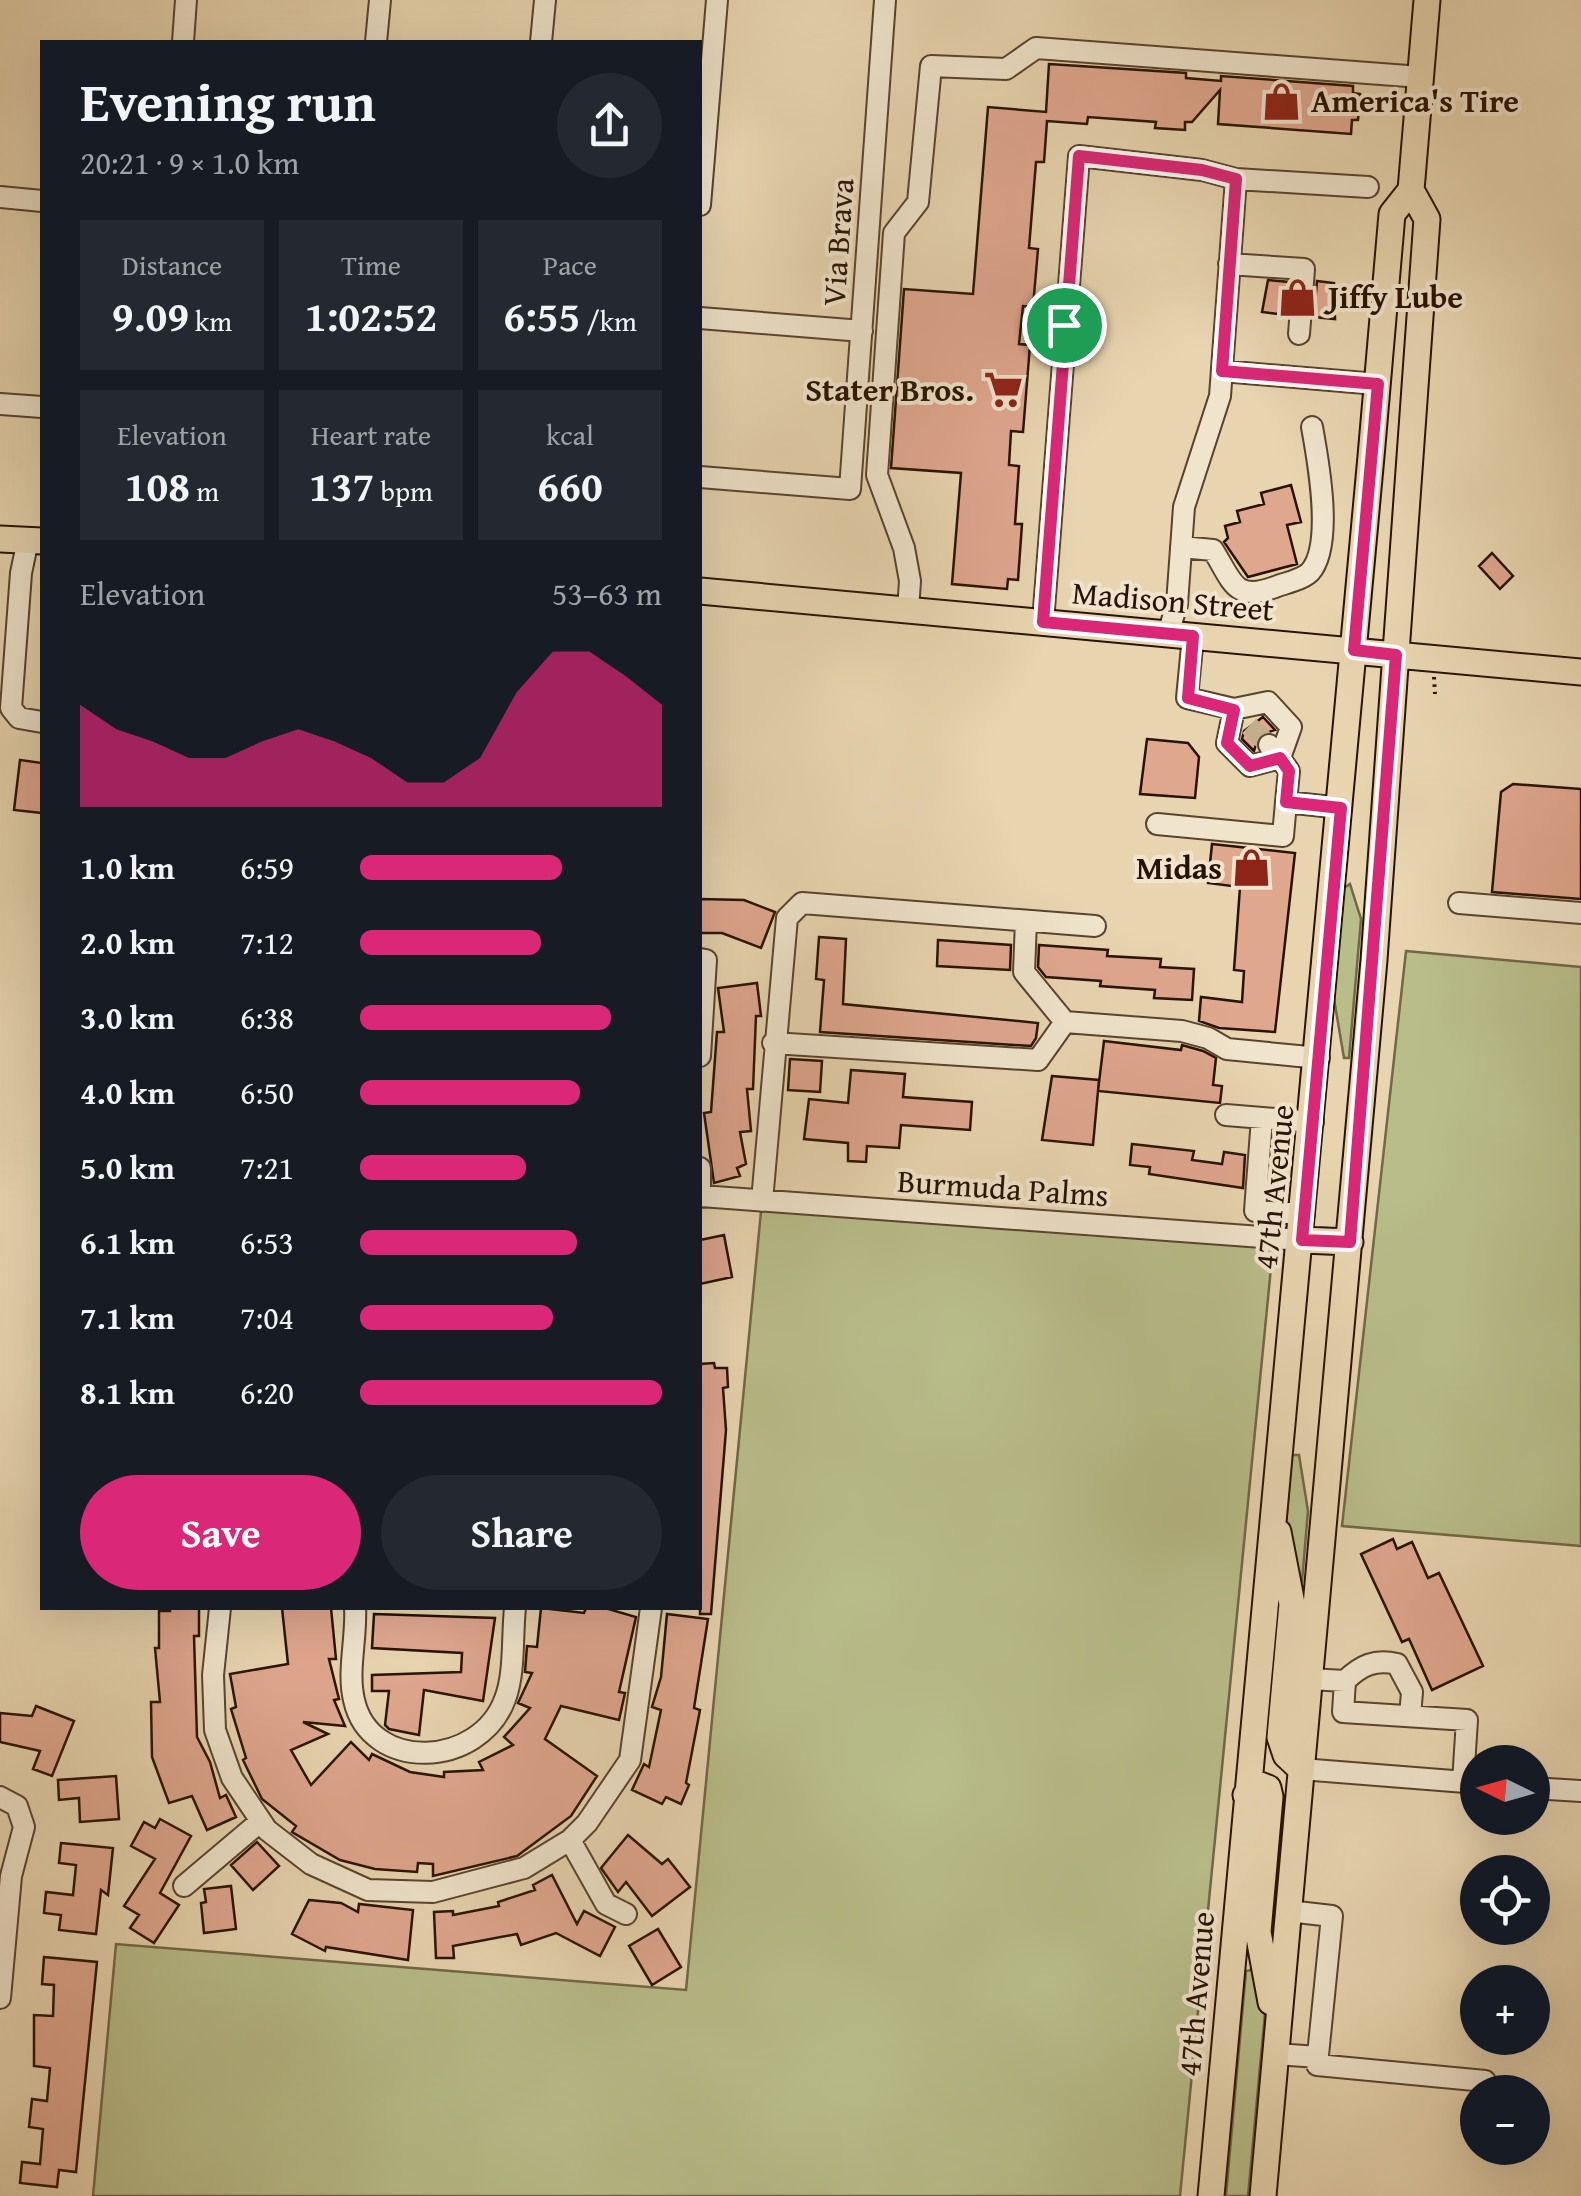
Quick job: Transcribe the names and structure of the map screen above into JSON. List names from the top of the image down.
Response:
{
  "streets": {
    "main road": ["Madison Street", "47th Avenue"],
    "street": ["Via Brava", "Burmuda Palms"]
  },
  "crossings": [
    ["Madison Street", "47th Avenue"],
    ["47th Avenue", "Burmuda Palms"]
  ],
  "places": {
    "shop": ["America's Tire", "Jiffy Lube", "Midas"],
    "supermarket": ["Stater Bros."]
  },
  "north": "left",
  "page": {
    "heading": ["Evening run", "20:21 · 9 × 1.0 km"],
    "stats": [
      ["Distance", "9.09 km"],
      ["Time", "1:02:52"],
      ["Pace", "6:55 /km"],
      ["Elevation", "108 m"],
      ["Heart rate", "137 bpm"],
      ["kcal", "660"]
    ],
    "chart": ["Elevation", "53–63 m"],
    "list": [
      {
        "name": "1.0 km",
        "note": "6:59"
      },
      {
        "name": "2.0 km",
        "note": "7:12"
      },
      {
        "name": "3.0 km",
        "note": "6:38"
      },
      {
        "name": "4.0 km",
        "note": "6:50"
      },
      {
        "name": "5.0 km",
        "note": "7:21"
      },
      {
        "name": "6.1 km",
        "note": "6:53"
      },
      {
        "name": "7.1 km",
        "note": "7:04"
      },
      {
        "name": "8.1 km",
        "note": "6:20"
      }
    ],
    "buttons": ["Save", "Share"],
    "map_buttons": ["+", "−"]
  }
}
